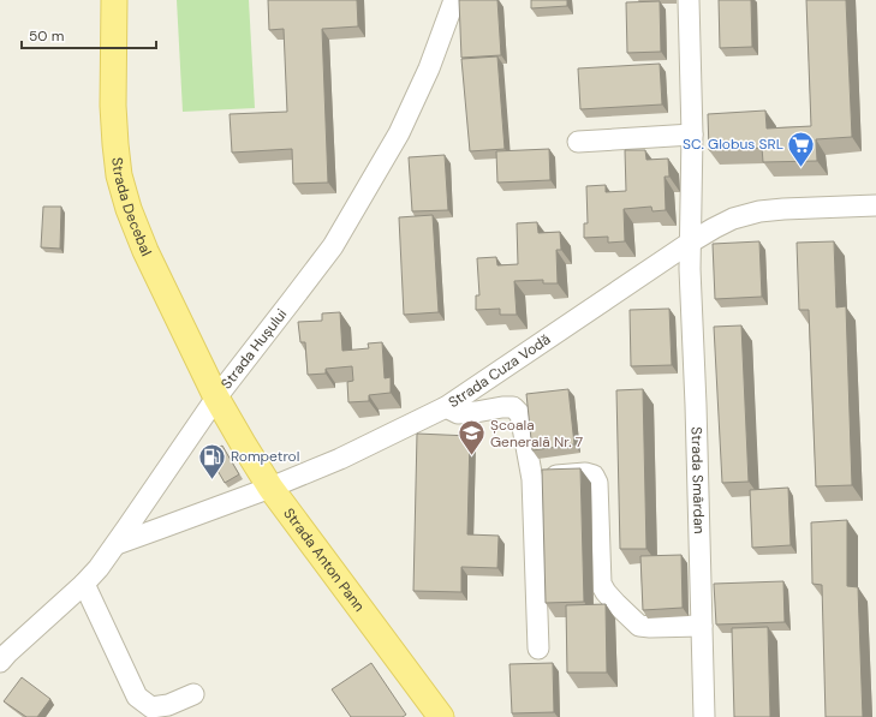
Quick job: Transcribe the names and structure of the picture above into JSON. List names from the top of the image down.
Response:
{
  "streets": {
    "main road": ["Strada Decebal", "Strada Anton Pann"],
    "street": ["Strada Hușului", "Strada Cuza Vodă", "Strada Smârdan"]
  },
  "crossings": [
    ["Strada Decebal", "Strada Hușului"],
    ["Strada Decebal", "Strada Anton Pann"],
    ["Strada Hușului", "Strada Cuza Vodă"],
    ["Strada Hușului", "Strada Anton Pann"],
    ["Strada Cuza Vodă", "Strada Smârdan"],
    ["Strada Cuza Vodă", "Strada Anton Pann"]
  ],
  "places": {
    "supermarket": ["SC. Globus SRL"],
    "school or university": ["Școala Generală Nr. 7"],
    "fuel station": ["Rompetrol"]
  },
  "scale_bar": "50 m"
}
